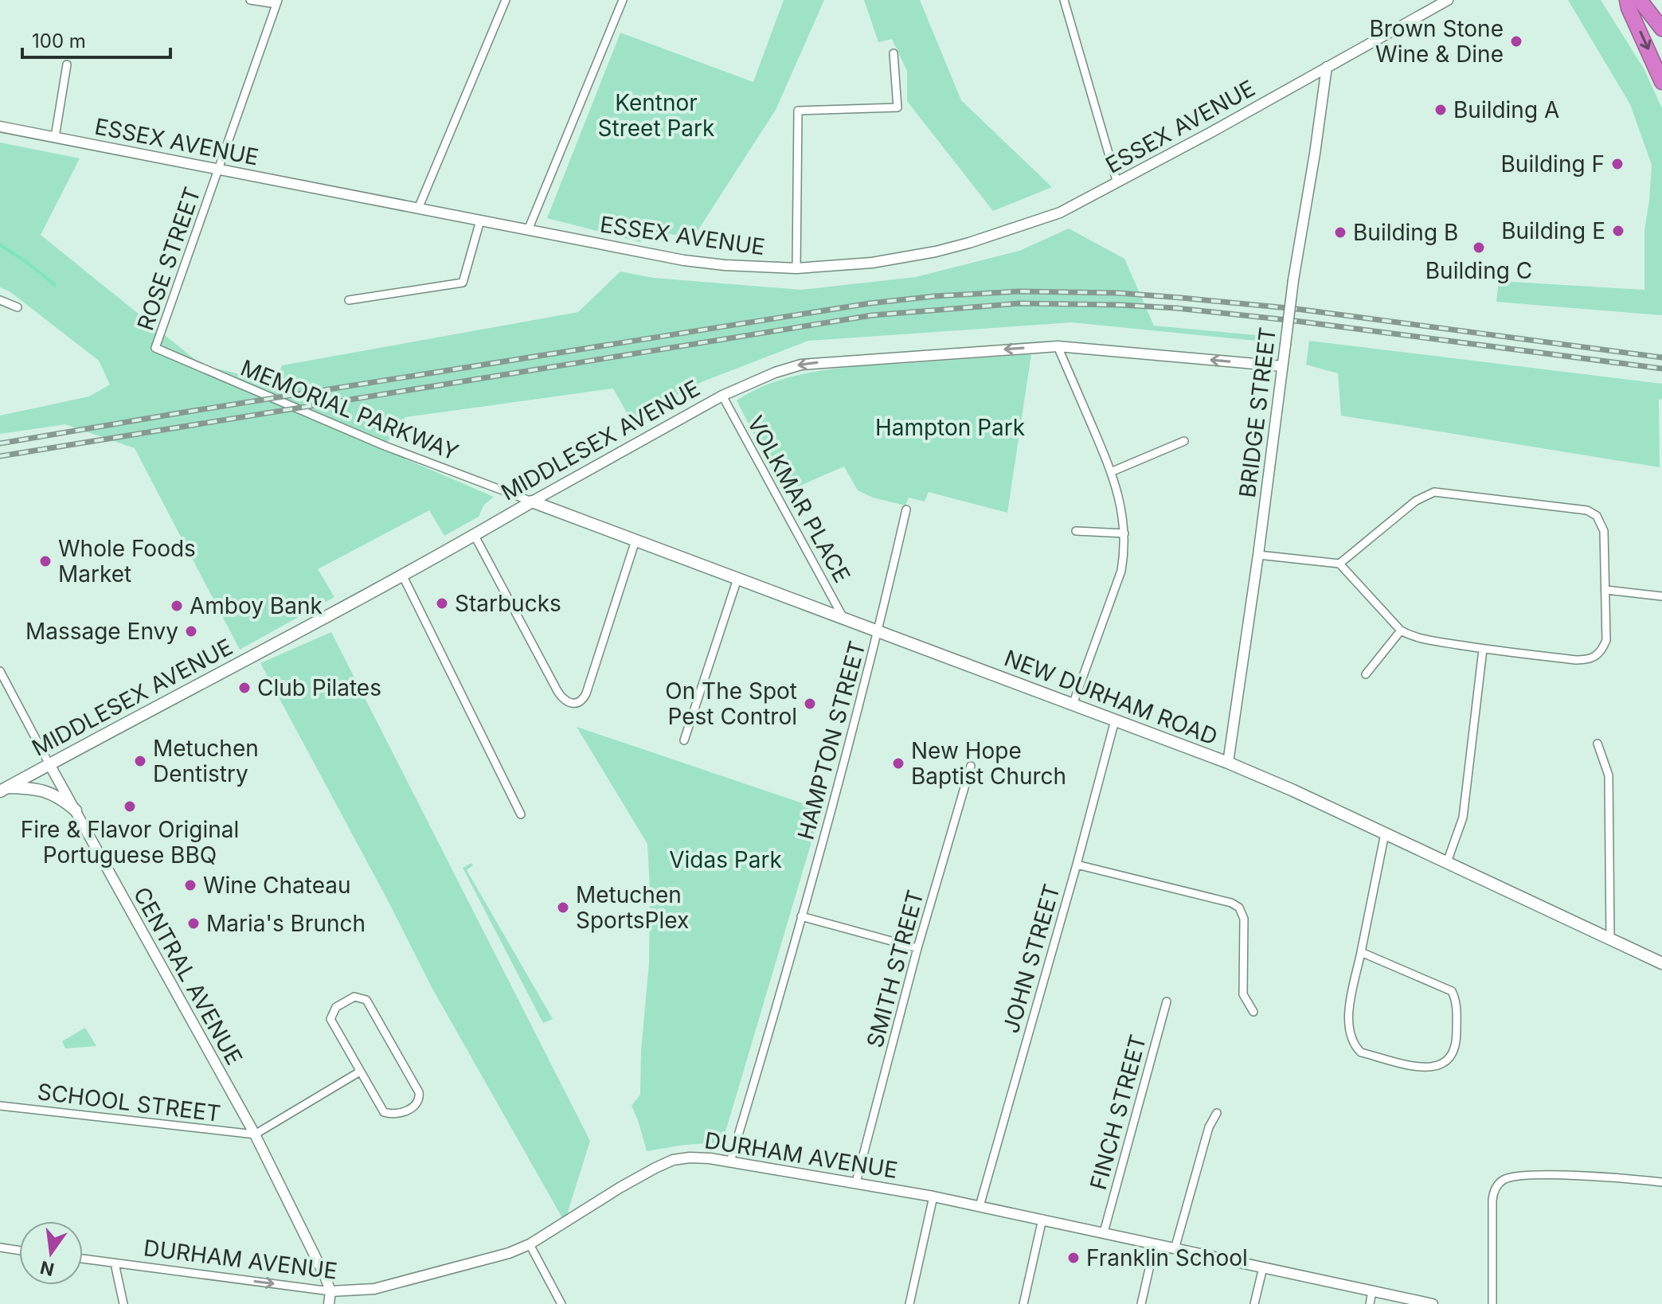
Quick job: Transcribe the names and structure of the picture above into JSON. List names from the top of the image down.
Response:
{
  "streets": {
    "main road": ["MIDDLESEX AVENUE", "NEW DURHAM ROAD"],
    "street": [
      "ESSEX AVENUE",
      "ROSE STREET",
      "MEMORIAL PARKWAY",
      "BRIDGE STREET",
      "VOLKMAR PLACE",
      "HAMPTON STREET",
      "JOHN STREET",
      "SMITH STREET",
      "CENTRAL AVENUE",
      "SCHOOL STREET",
      "FINCH STREET",
      "DURHAM AVENUE"
    ]
  },
  "crossings": [
    ["ESSEX AVENUE", "ROSE STREET"],
    ["ESSEX AVENUE", "BRIDGE STREET"],
    ["ROSE STREET", "MEMORIAL PARKWAY"],
    ["MEMORIAL PARKWAY", "MIDDLESEX AVENUE"],
    ["MEMORIAL PARKWAY", "NEW DURHAM ROAD"],
    ["BRIDGE STREET", "MIDDLESEX AVENUE"],
    ["BRIDGE STREET", "NEW DURHAM ROAD"],
    ["MIDDLESEX AVENUE", "VOLKMAR PLACE"],
    ["MIDDLESEX AVENUE", "NEW DURHAM ROAD"],
    ["MIDDLESEX AVENUE", "CENTRAL AVENUE"],
    ["VOLKMAR PLACE", "NEW DURHAM ROAD"],
    ["NEW DURHAM ROAD", "HAMPTON STREET"],
    ["NEW DURHAM ROAD", "JOHN STREET"],
    ["HAMPTON STREET", "DURHAM AVENUE"],
    ["JOHN STREET", "DURHAM AVENUE"],
    ["SMITH STREET", "DURHAM AVENUE"],
    ["CENTRAL AVENUE", "SCHOOL STREET"],
    ["CENTRAL AVENUE", "DURHAM AVENUE"],
    ["FINCH STREET", "DURHAM AVENUE"]
  ],
  "one_way": ["MIDDLESEX AVENUE"],
  "parks": ["Kentnor Street Park", "Hampton Park", "Vidas Park"],
  "places": [
    "Brown Stone Wine & Dine",
    "Building A",
    "Building F",
    "Building E",
    "Building B",
    "Building C",
    "Whole Foods Market",
    "Starbucks",
    "Amboy Bank",
    "Massage Envy",
    "Club Pilates",
    "On The Spot Pest Control",
    "Metuchen Dentistry",
    "New Hope Baptist Church",
    "Fire & Flavor Original Portuguese BBQ",
    "Wine Chateau",
    "Metuchen SportsPlex",
    "Maria's Brunch",
    "Franklin School"
  ],
  "scale_bar": "100 m",
  "north": "bottom"
}
